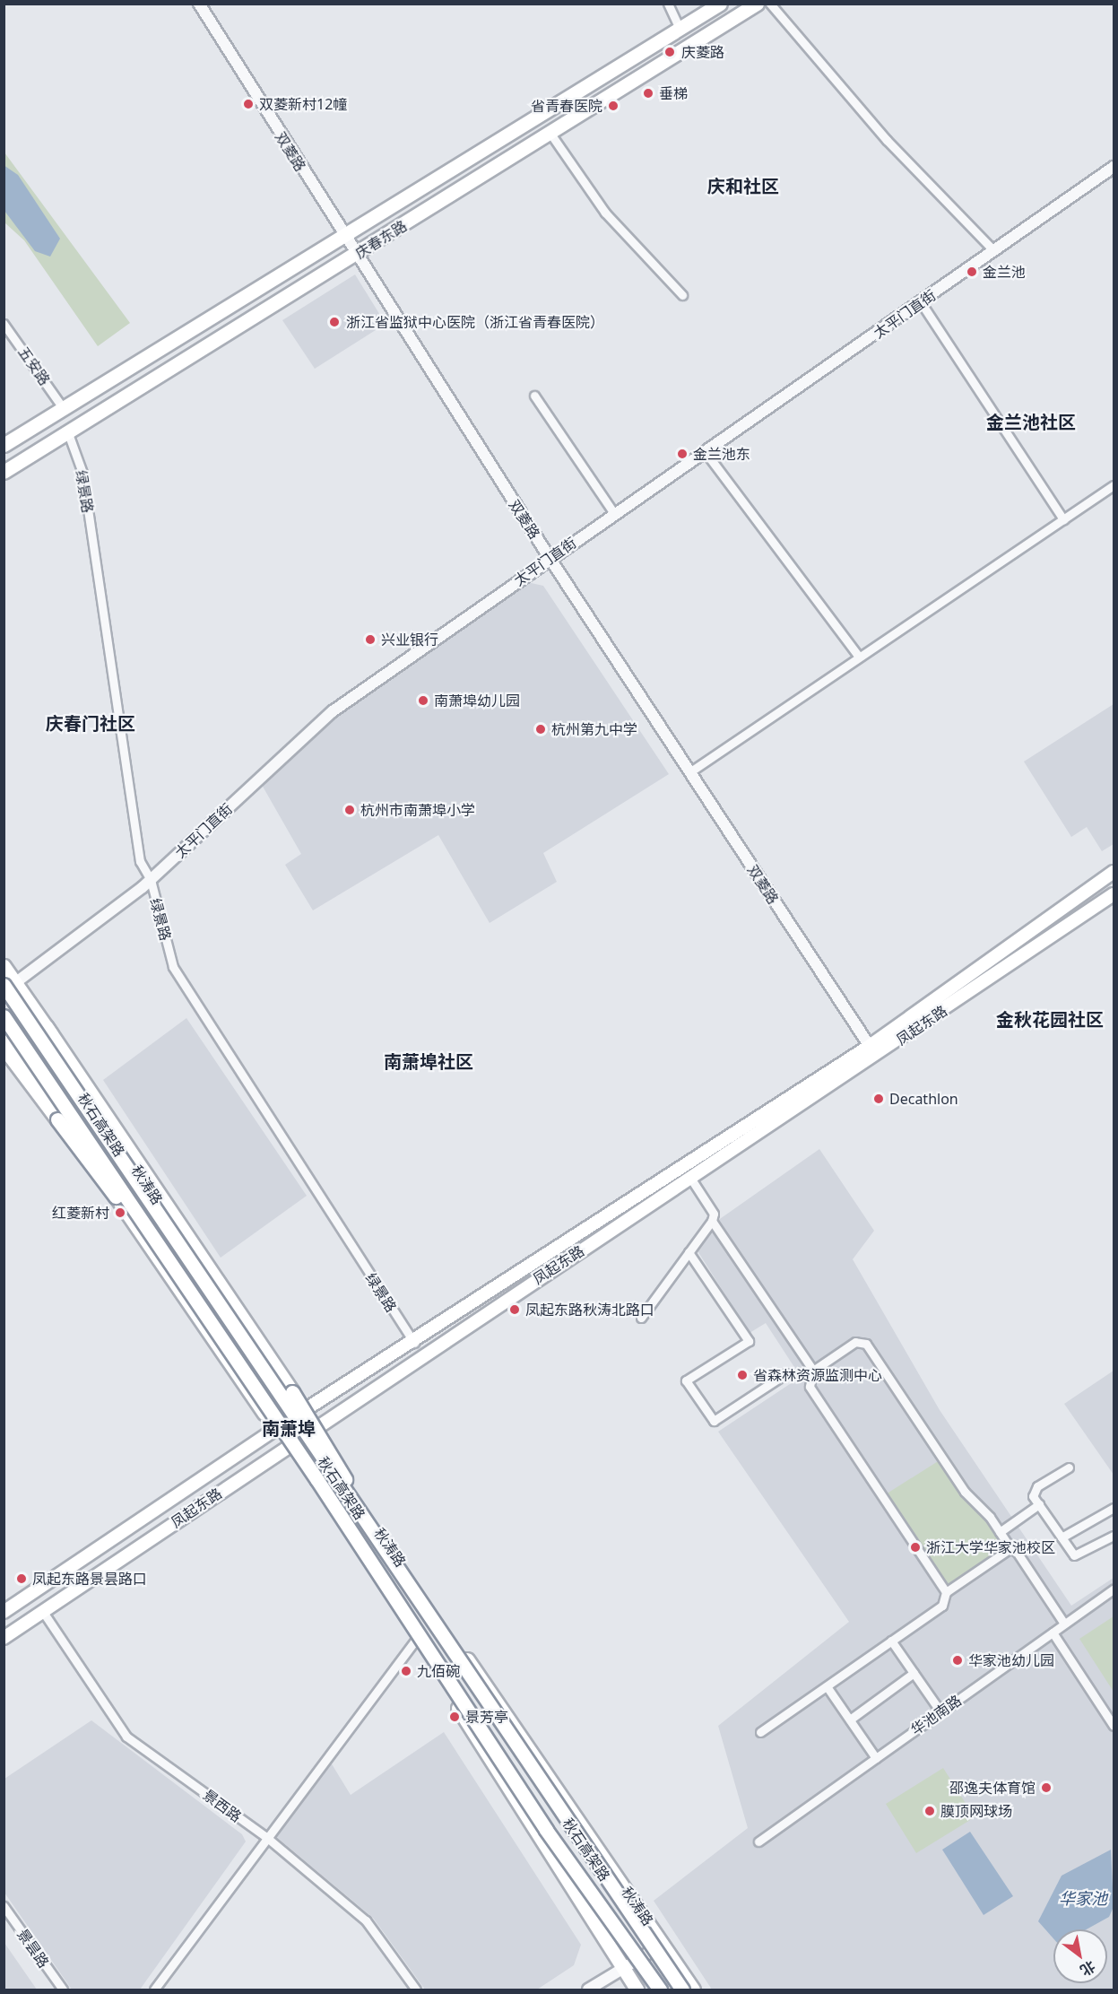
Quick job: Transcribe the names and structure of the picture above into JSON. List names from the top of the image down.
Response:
{
  "streets": {
    "main road": [
      "庆春东路",
      "凤起东路",
      "秋石高架路",
      "秋涛路"
    ],
    "street": [
      "双菱路",
      "太平门直街",
      "五安路",
      "绿景路",
      "华池南路",
      "景西路",
      "景昙路"
    ]
  },
  "crossings": [
    ["双菱路", "庆春东路"],
    ["双菱路", "太平门直街"],
    ["双菱路", "凤起东路"],
    ["庆春东路", "五安路"],
    ["庆春东路", "绿景路"],
    ["太平门直街", "绿景路"],
    ["太平门直街", "秋石高架路"],
    ["太平门直街", "秋涛路"],
    ["绿景路", "凤起东路"],
    ["凤起东路", "秋涛路"],
    ["凤起东路", "景西路"],
    ["秋石高架路", "秋涛路"]
  ],
  "districts": [
    "庆和社区",
    "金兰池社区",
    "庆春门社区",
    "金秋花园社区",
    "南萧埠社区",
    "南萧埠"
  ],
  "water": ["华家池"],
  "places": [
    "庆菱路",
    "垂梯",
    "双菱新村12幢",
    "省青春医院",
    "金兰池",
    "浙江省监狱中心医院（浙江省青春医院）",
    "金兰池东",
    "兴业银行",
    "南萧埠幼儿园",
    "杭州第九中学",
    "杭州市南萧埠小学",
    "Decathlon",
    "红菱新村",
    "凤起东路秋涛北路口",
    "省森林资源监测中心",
    "浙江大学华家池校区",
    "凤起东路景昙路口",
    "华家池幼儿园",
    "九佰碗",
    "景芳亭",
    "邵逸夫体育馆",
    "膜顶网球场"
  ],
  "north": "bottom right"
}
